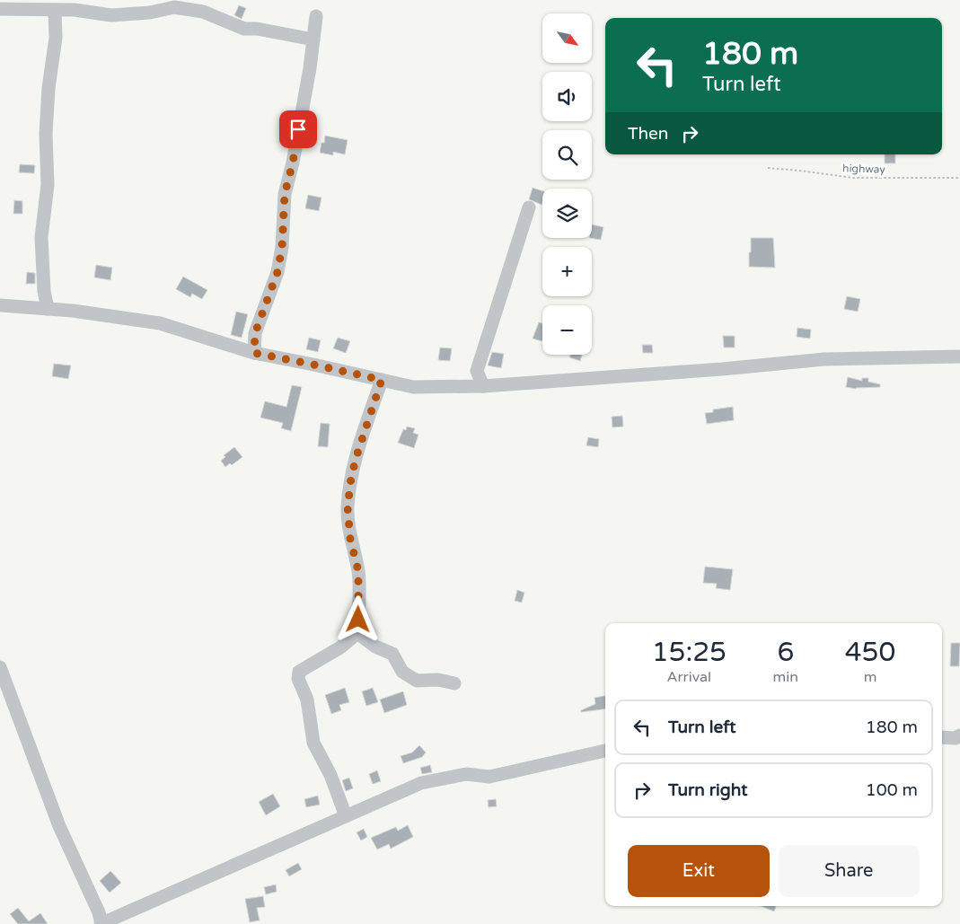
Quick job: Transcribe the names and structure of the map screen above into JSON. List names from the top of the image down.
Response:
{
  "streets": {
    "path": ["highway"]
  },
  "north": "bottom right",
  "page": {
    "map_buttons": ["+", "−"],
    "turn": ["180 m", "Turn left"],
    "then": "Then",
    "eta": [
      "15:25",
      "Arrival",
      "6",
      "min",
      "450",
      "m"
    ],
    "list": [
      {
        "name": "Turn left",
        "value": "180 m"
      },
      {
        "name": "Turn right",
        "value": "100 m"
      }
    ],
    "buttons": ["Exit", "Share"]
  }
}
